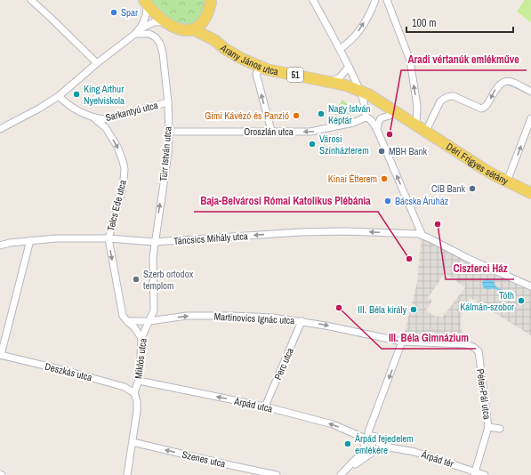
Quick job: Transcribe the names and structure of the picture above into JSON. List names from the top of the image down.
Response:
{
  "streets": {
    "main road": ["Arany János utca", "51", "Déri Frigyes sétány"],
    "street": [
      "Sarkantyú utca",
      "Oroszlán utca",
      "Türr István utca",
      "Telcs Ede utca",
      "Táncsics Mihály utca",
      "Martinovics Ignác utca",
      "Miklós utca",
      "Perc utca",
      "Deszkás utca",
      "Péter-Pál utca",
      "Árpád utca",
      "Szenes utca",
      "Árpád tér"
    ]
  },
  "crossings": [
    ["Arany János utca", "51"],
    ["Arany János utca", "Déri Frigyes sétány"],
    ["Sarkantyú utca", "Türr István utca"],
    ["Sarkantyú utca", "Telcs Ede utca"],
    ["Oroszlán utca", "Türr István utca"],
    ["Türr István utca", "Táncsics Mihály utca"],
    ["Türr István utca", "Miklós utca"],
    ["Telcs Ede utca", "Táncsics Mihály utca"],
    ["Telcs Ede utca", "Martinovics Ignác utca"],
    ["Telcs Ede utca", "Miklós utca"],
    ["Táncsics Mihály utca", "Miklós utca"],
    ["Martinovics Ignác utca", "Miklós utca"],
    ["Martinovics Ignác utca", "Perc utca"],
    ["Martinovics Ignác utca", "Péter-Pál utca"],
    ["Miklós utca", "Deszkás utca"],
    ["Miklós utca", "Árpád utca"],
    ["Miklós utca", "Szenes utca"],
    ["Perc utca", "Árpád utca"],
    ["Péter-Pál utca", "Árpád tér"],
    ["Árpád utca", "Árpád tér"]
  ],
  "one_way": [
    "Oroszlán utca",
    "Türr István utca",
    "Telcs Ede utca",
    "Táncsics Mihály utca",
    "Martinovics Ignác utca",
    "Árpád utca",
    "Szenes utca"
  ],
  "places": [
    "Spar",
    "King Arthur Nyelviskola",
    "Nagy István Képtár",
    "Gimi Kávézó és Panzió",
    "Aradi vértanúk emlékműve",
    "Városi Színházterem",
    "MBH Bank",
    "Kínai Étterem",
    "CIB Bank",
    "Bácska Áruház",
    "Ciszterci Ház",
    "Baja-Belvárosi Római Katolikus Plébánia",
    "Szerb ortodox templom",
    "Tóth Kálmán-szobor",
    "III. Béla Gimnázium",
    "III. Béla király",
    "Árpád fejedelem emlékére"
  ],
  "scale_bar": "100 m"
}
